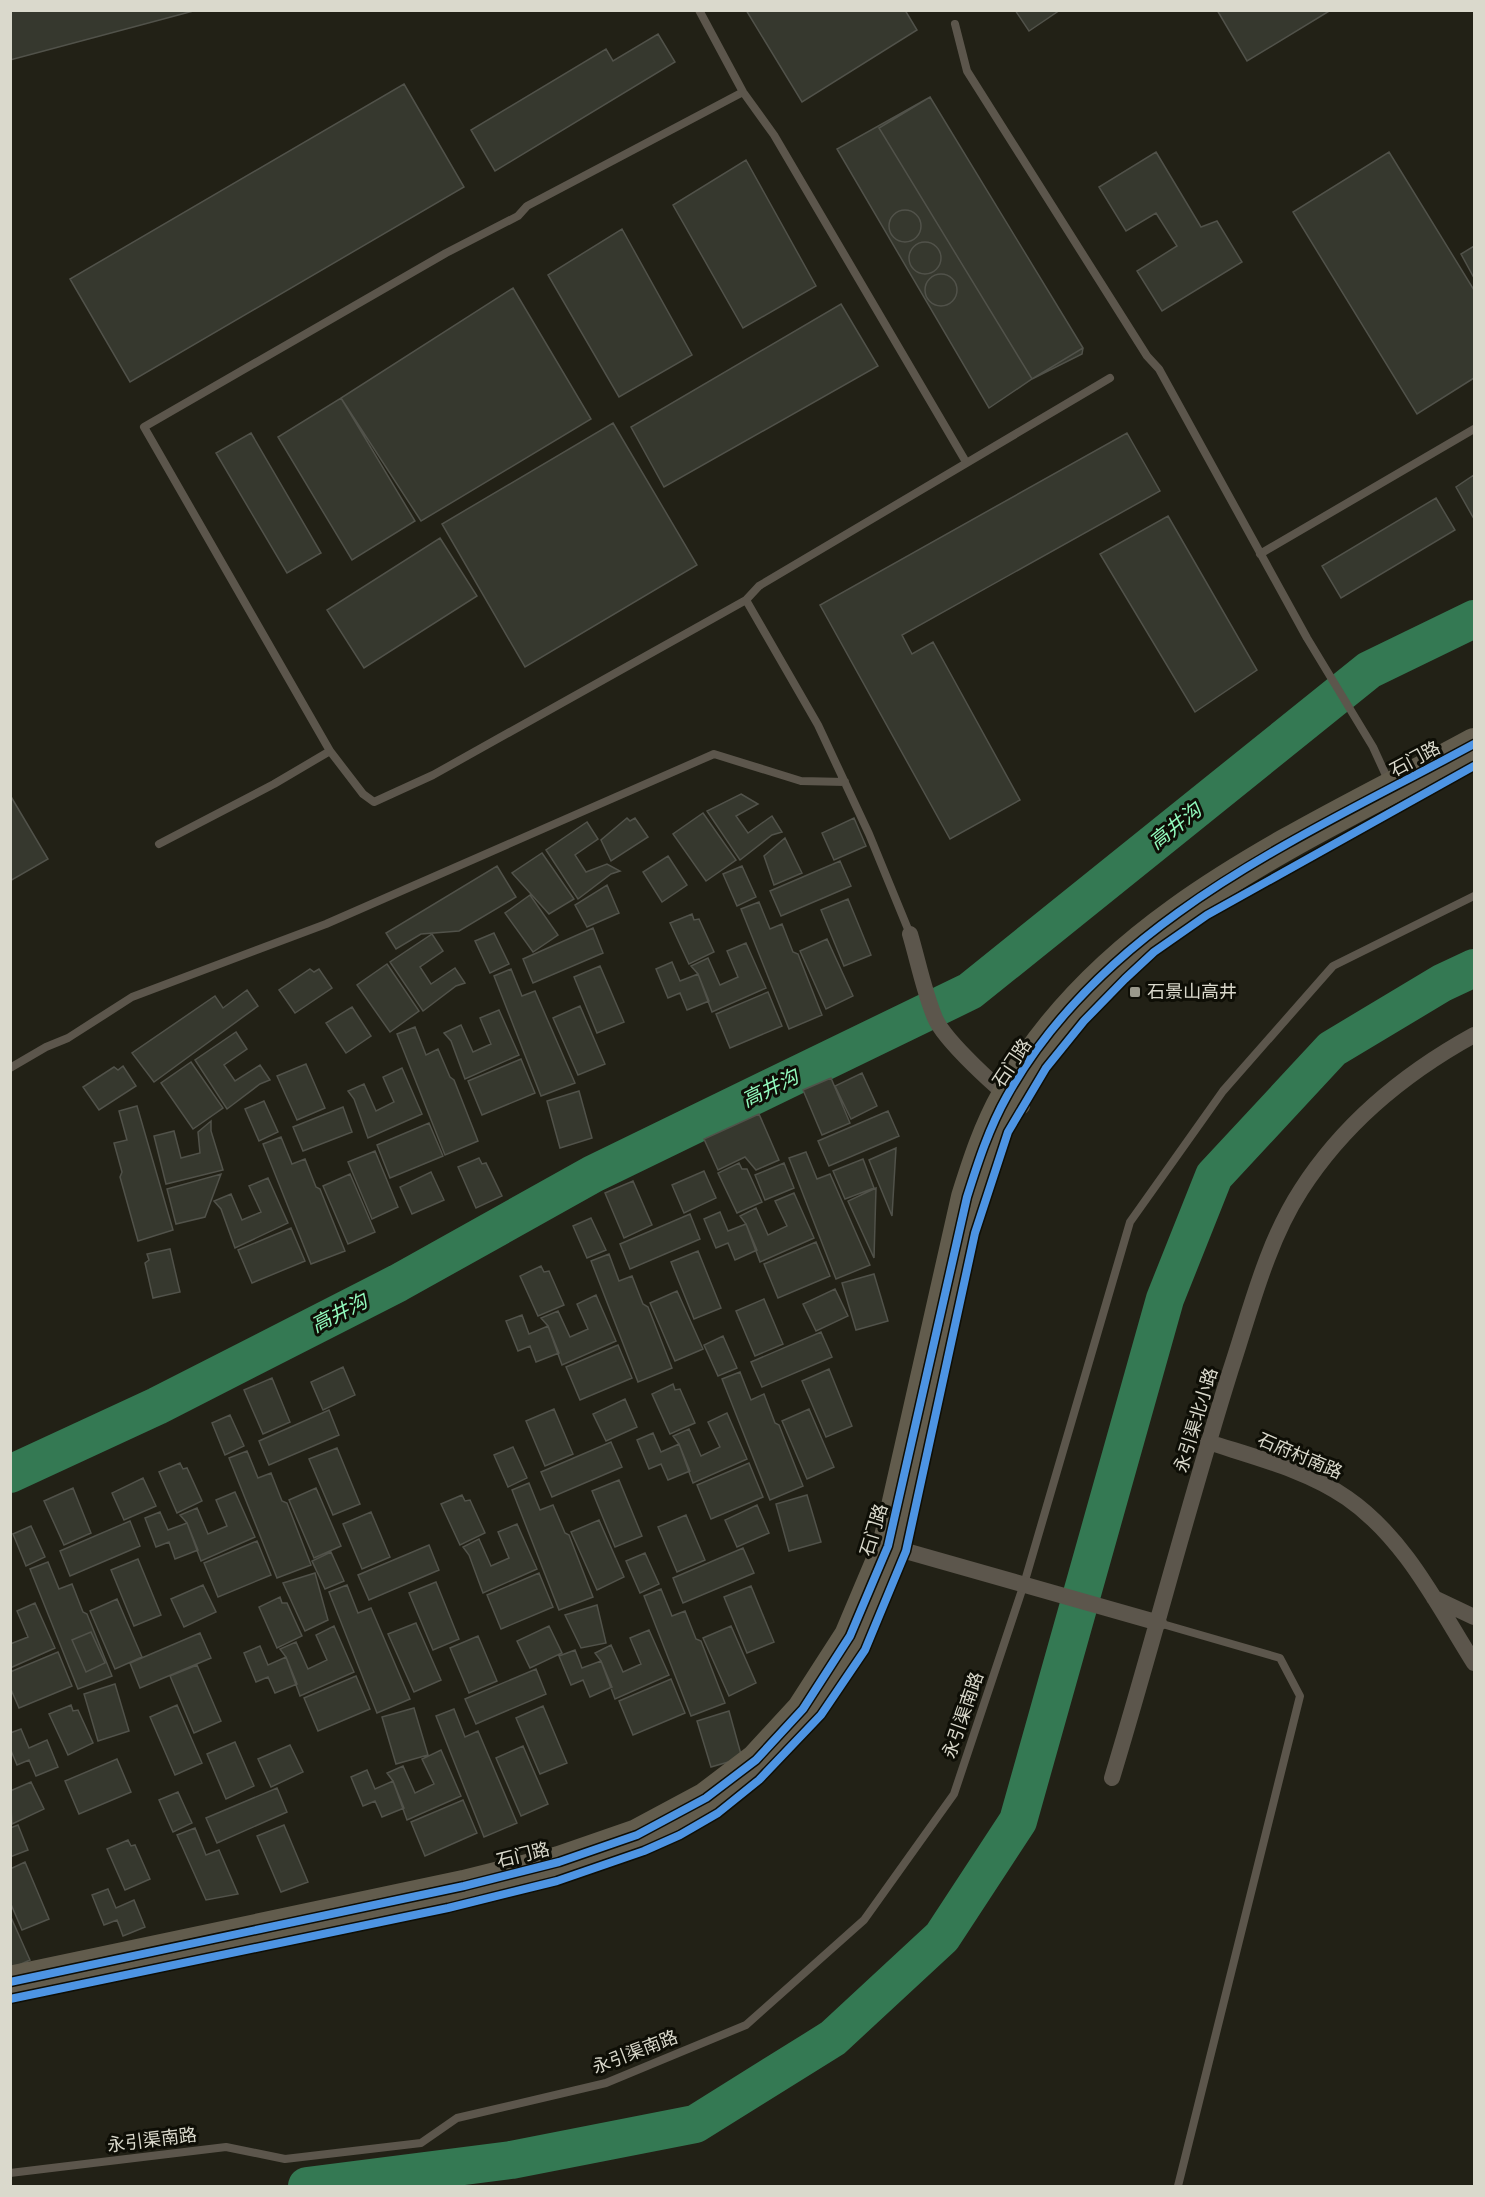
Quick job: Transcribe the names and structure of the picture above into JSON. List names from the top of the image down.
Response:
{
  "streets": {
    "highway": ["石门路"],
    "street": ["永引渠北小路", "石府村南路"],
    "lane": ["永引渠南路"]
  },
  "crossings": [
    ["永引渠北小路", "石府村南路"]
  ],
  "water": ["高井沟"],
  "places": {
    "transit": ["石景山高井"]
  }
}
